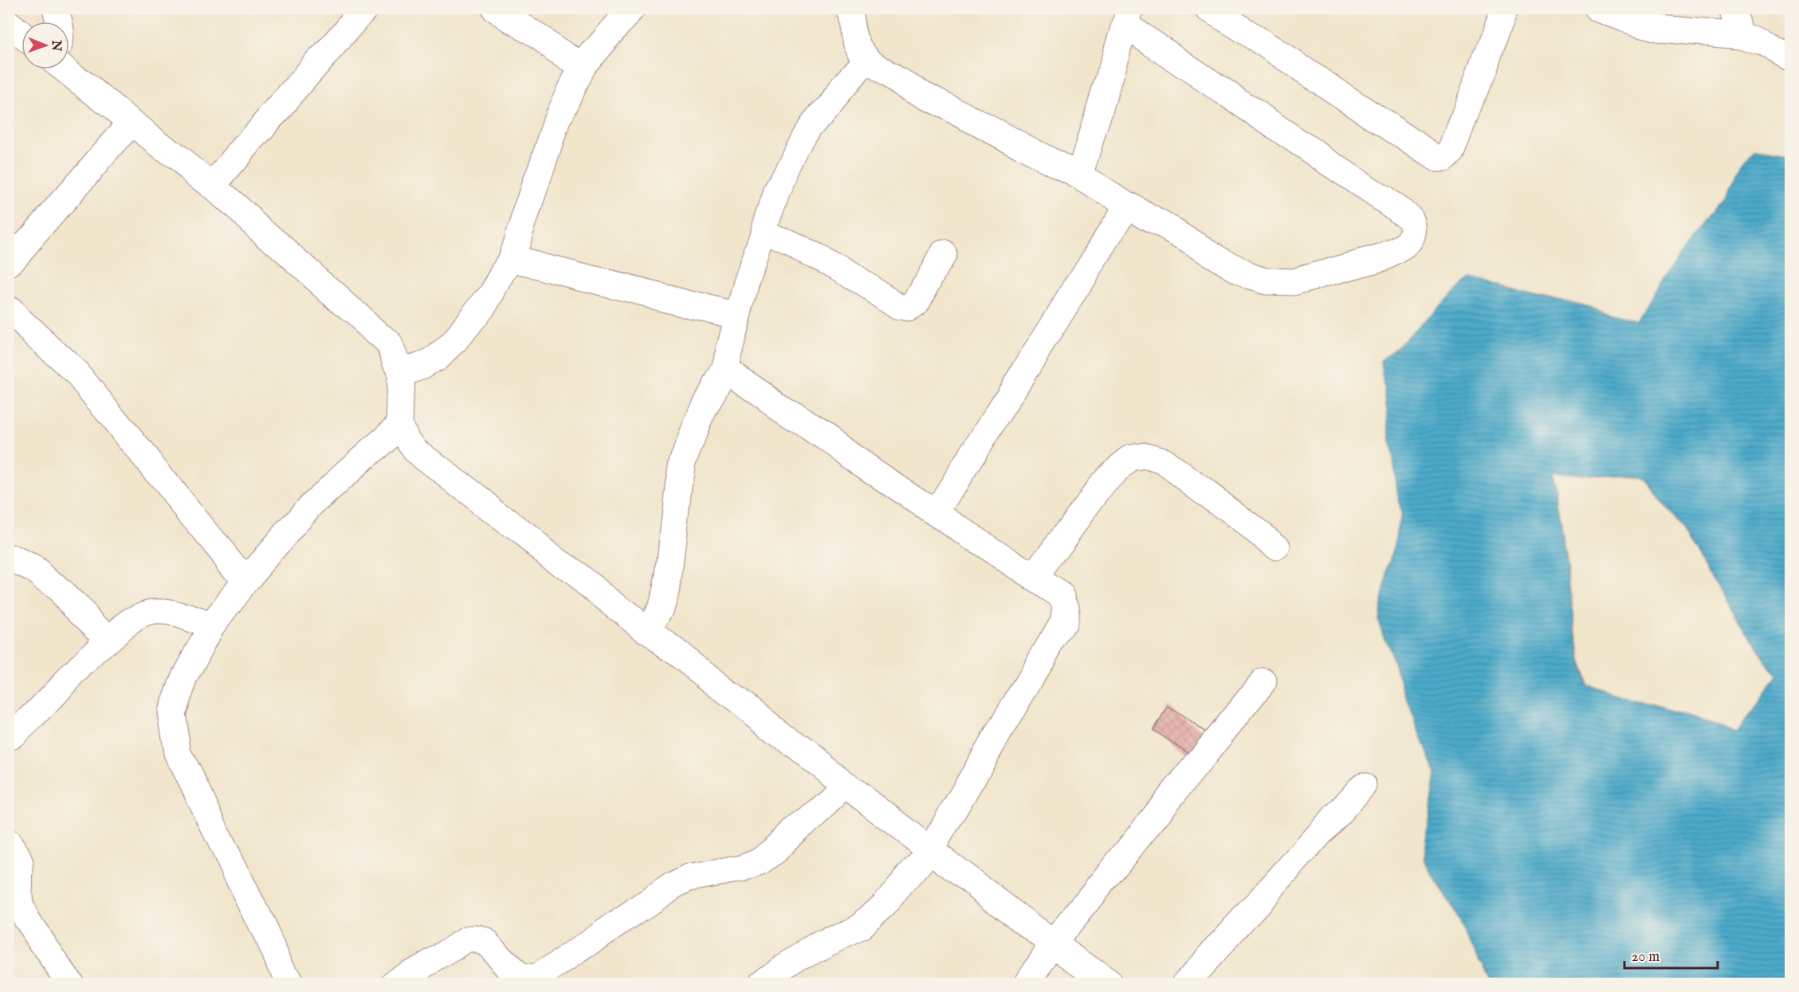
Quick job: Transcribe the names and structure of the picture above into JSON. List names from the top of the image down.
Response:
{
  "scale_bar": "20 m",
  "north": "right"
}
